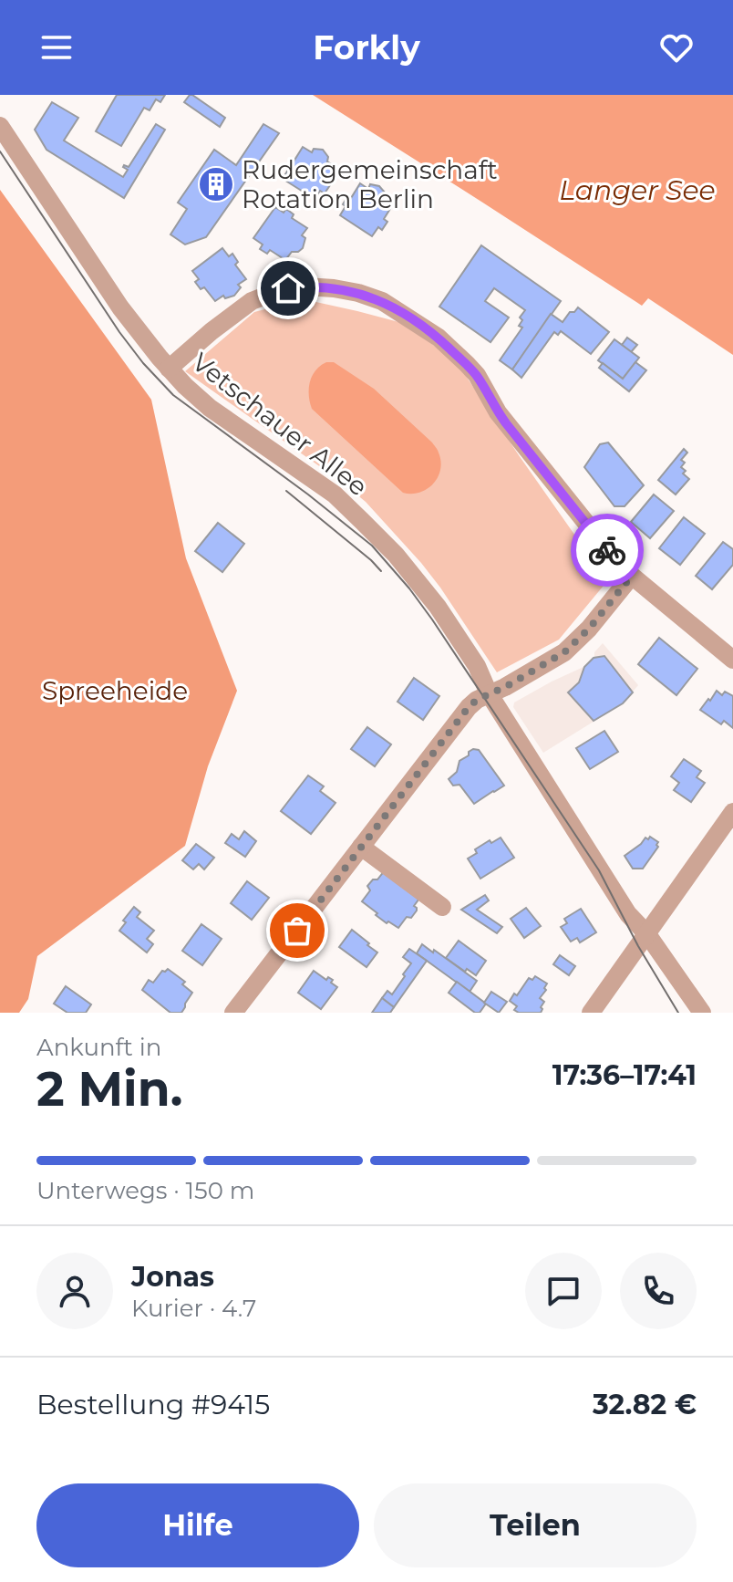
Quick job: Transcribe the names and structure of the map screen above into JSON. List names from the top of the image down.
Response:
{
  "streets": {
    "street": ["Vetschauer Allee"]
  },
  "water": ["Langer See"],
  "parks": ["Spreeheide"],
  "places": {
    "building": ["Rudergemeinschaft Rotation Berlin"]
  },
  "page": {
    "header": "Forkly",
    "heading": ["2 Min.", "Ankunft in", "17:36–17:41"],
    "panel": [
      "Jonas",
      "Kurier · 4.7",
      "Bestellung #9415",
      "32.82 €"
    ],
    "bar": "Unterwegs · 150 m",
    "buttons": ["Hilfe", "Teilen"]
  }
}
